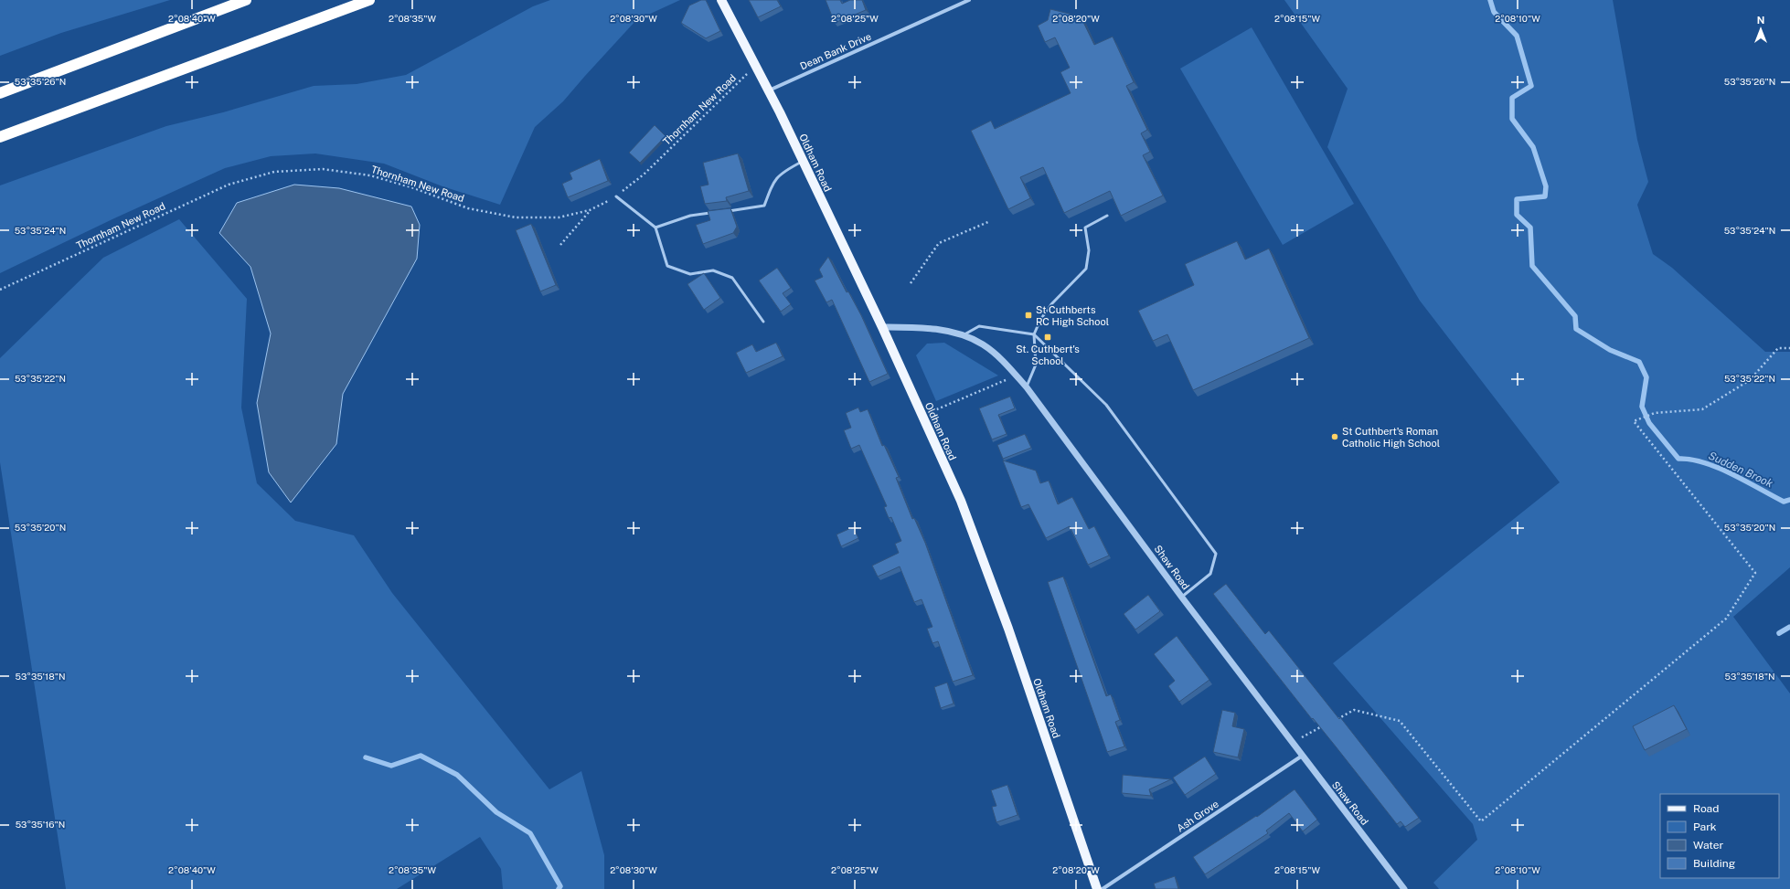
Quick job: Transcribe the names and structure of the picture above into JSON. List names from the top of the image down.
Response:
{
  "streets": {
    "main road": ["Oldham Road"],
    "street": ["Dean Bank Drive", "Shaw Road", "Ash Grove"],
    "path": ["Thornham New Road"]
  },
  "crossings": [
    ["Dean Bank Drive", "Oldham Road"],
    ["Thornham New Road", "Oldham Road"],
    ["Oldham Road", "Shaw Road"],
    ["Shaw Road", "Ash Grove"]
  ],
  "water": ["Sudden Brook"],
  "places": {
    "transit": ["St Cuthberts RC High School", "St. Cuthbert's School"],
    "other": ["St Cuthbert's Roman Catholic High School"]
  },
  "legend": [
    "Road",
    "Park",
    "Water",
    "Building"
  ],
  "north": "top",
  "coordinates": [
    "2°08'40\"W",
    "2°08'35\"W",
    "2°08'30\"W",
    "2°08'25\"W",
    "2°08'20\"W",
    "2°08'15\"W",
    "2°08'10\"W",
    "53°35'26\"N",
    "53°35'24\"N",
    "53°35'22\"N",
    "53°35'20\"N",
    "53°35'18\"N",
    "53°35'16\"N"
  ]
}
